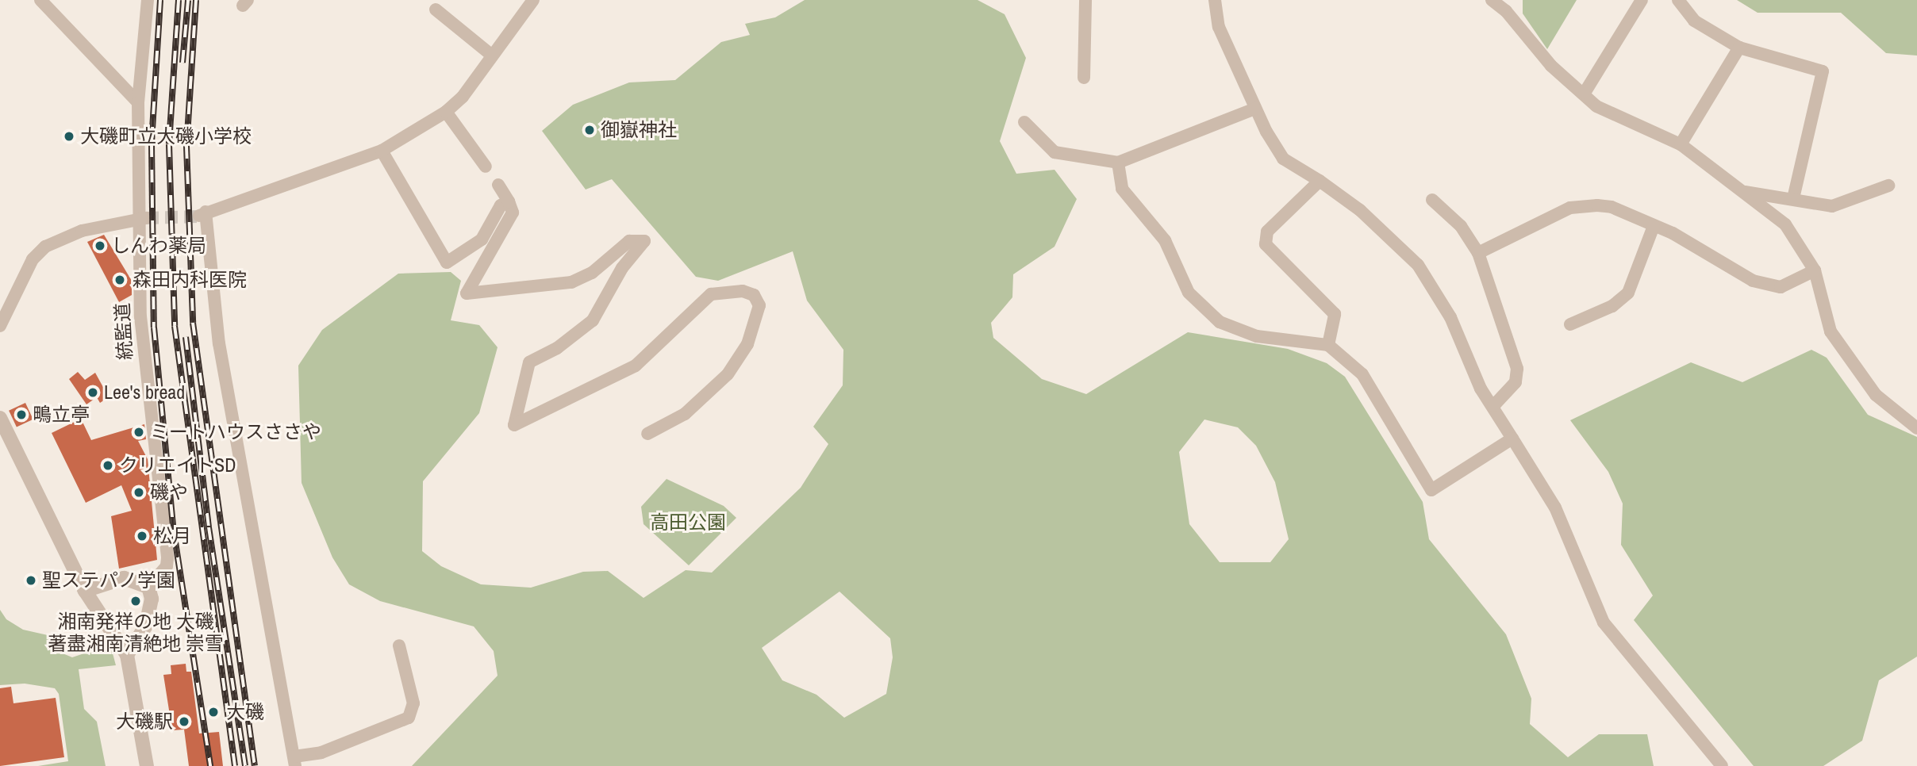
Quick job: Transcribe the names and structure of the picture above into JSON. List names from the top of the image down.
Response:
{
  "streets": {
    "street": ["統監道"]
  },
  "parks": ["高田公園"],
  "places": [
    "御嶽神社",
    "大磯町立大磯小学校",
    "しんわ薬局",
    "森田内科医院",
    "Lee's bread",
    "鴫立亭",
    "ミートハウスささや",
    "クリエイトSD",
    "磯や",
    "松月",
    "聖ステパノ学園",
    "湘南発祥の地 大磯 著盡湘南清絶地 崇雪",
    "大磯",
    "大磯駅"
  ]
}
